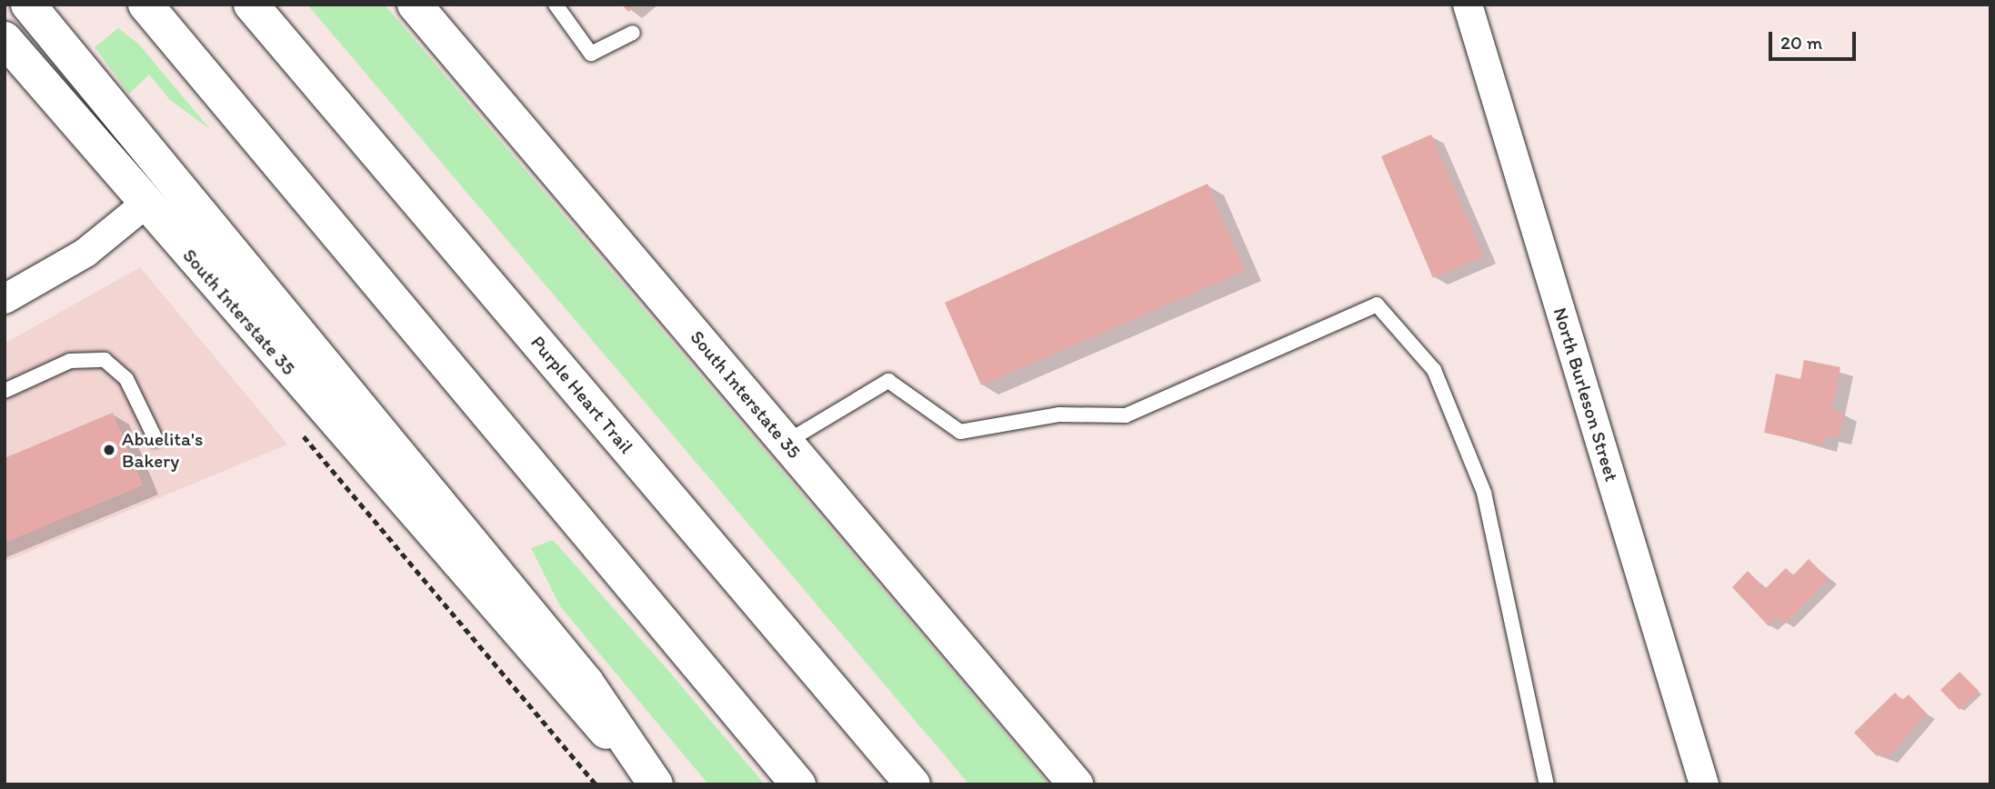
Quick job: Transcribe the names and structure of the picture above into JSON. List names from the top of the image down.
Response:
{
  "streets": {
    "main road": ["South Interstate 35", "Purple Heart Trail"],
    "street": ["North Burleson Street"]
  },
  "places": ["Abuelita's Bakery"],
  "scale_bar": "20 m"
}
